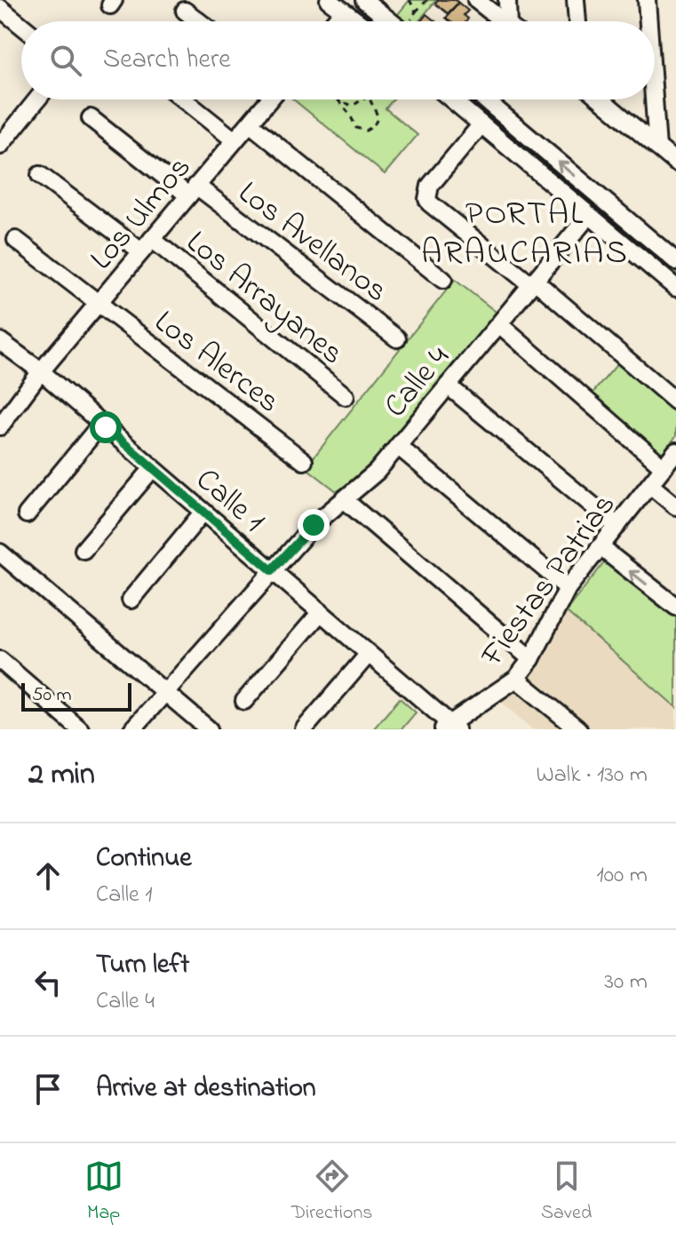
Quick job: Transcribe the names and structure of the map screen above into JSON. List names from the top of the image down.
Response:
{
  "streets": {
    "street": [
      "Los Ulmos",
      "Los Avellanos",
      "Los Arrayanes",
      "Los Alerces",
      "Calle 4",
      "Calle 1",
      "Fiestas Patrias"
    ]
  },
  "crossings": [
    ["Los Ulmos", "Los Avellanos"],
    ["Los Ulmos", "Los Arrayanes"],
    ["Los Ulmos", "Los Alerces"],
    ["Los Ulmos", "Calle 1"],
    ["Calle 4", "Calle 1"],
    ["Calle 1", "Fiestas Patrias"]
  ],
  "districts": ["PORTAL ARAUCARIAS"],
  "scale_bar": "50 m",
  "page": {
    "search": "Search here",
    "scale": "50 m",
    "heading": ["2 min", "Walk · 130 m"],
    "list": [
      ["Continue", "Calle 1", "100 m"],
      ["Turn left", "Calle 4", "30 m"],
      "Arrive at destination"
    ],
    "nav": ["Map", "Directions", "Saved"]
  }
}
